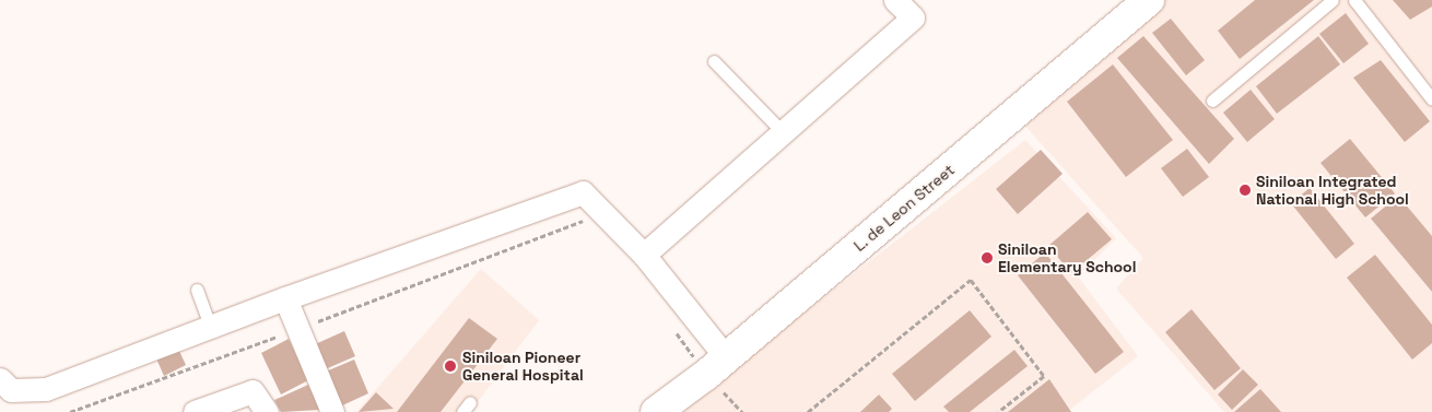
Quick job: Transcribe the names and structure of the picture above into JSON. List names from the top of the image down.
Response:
{
  "streets": {
    "main road": ["L. de Leon Street"]
  },
  "places": ["Siniloan Integrated National High School", "Siniloan Elementary School", "Siniloan Pioneer General Hospital"]
}
